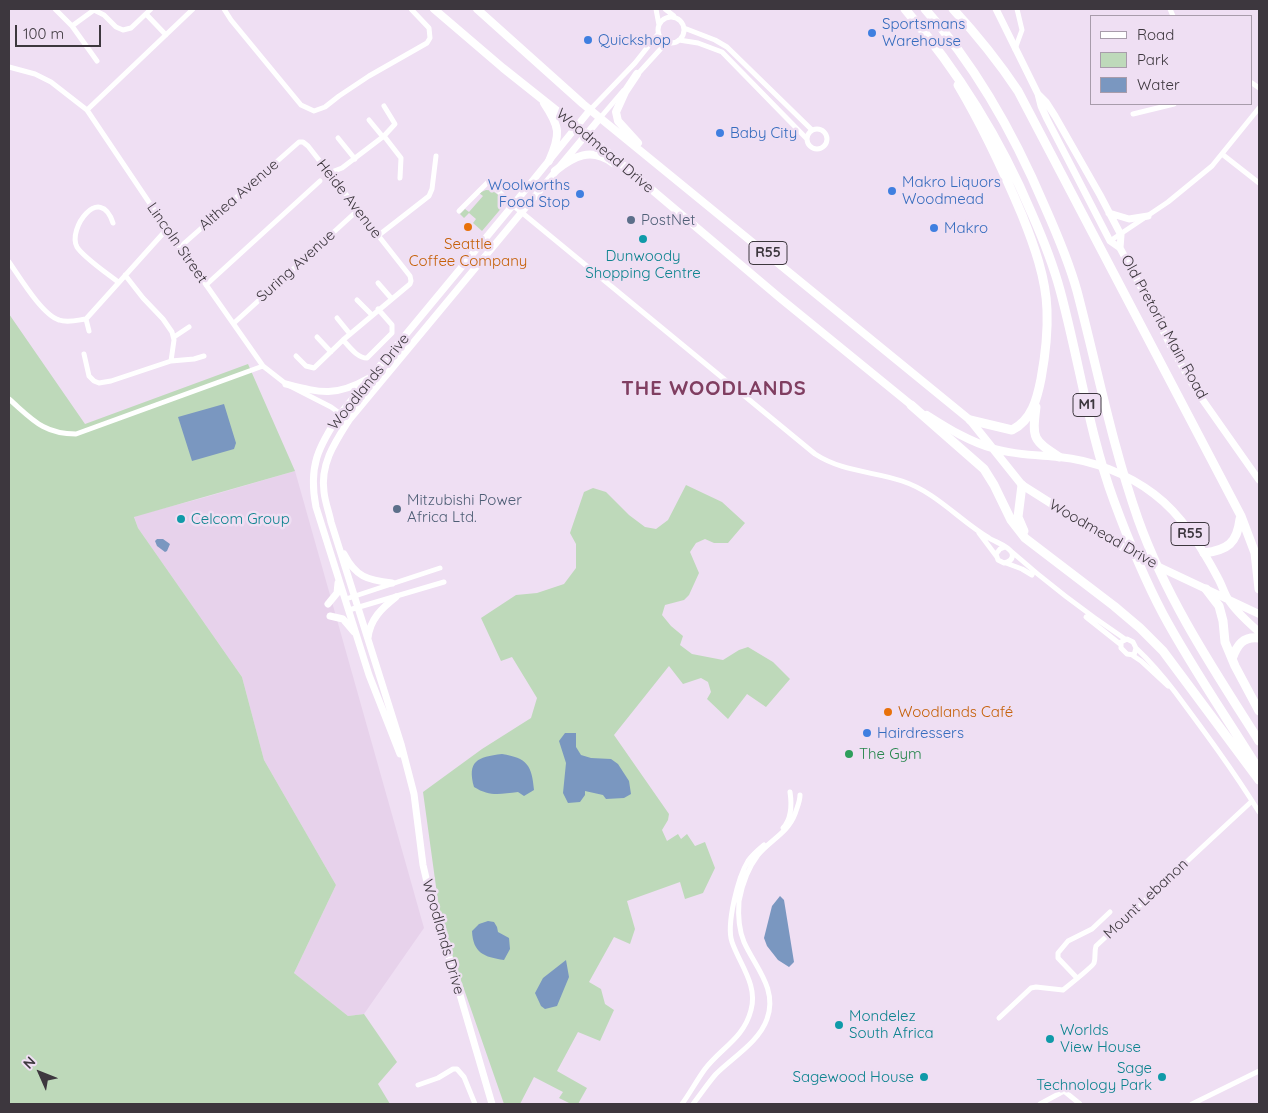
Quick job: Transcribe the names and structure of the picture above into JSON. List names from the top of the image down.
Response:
{
  "streets": {
    "highway": ["M1"],
    "main road": [
      "Woodmead Drive",
      "R55",
      "Old Pretoria Main Road",
      "Woodlands Drive"
    ],
    "street": [
      "Althea Avenue",
      "Heide Avenue",
      "Lincoln Street",
      "Suring Avenue",
      "Mount Lebanon"
    ]
  },
  "crossings": [
    ["Woodmead Drive", "Woodlands Drive"],
    ["Althea Avenue", "Heide Avenue"],
    ["Althea Avenue", "Lincoln Street"],
    ["Heide Avenue", "Suring Avenue"],
    ["Lincoln Street", "Suring Avenue"],
    ["Lincoln Street", "Woodlands Drive"]
  ],
  "districts": ["THE WOODLANDS"],
  "places": [
    "Sportsmans Warehouse",
    "Quickshop",
    "Baby City",
    "Makro Liquors Woodmead",
    "Woolworths Food Stop",
    "PostNet",
    "Seattle Coffee Company",
    "Makro",
    "Dunwoody Shopping Centre",
    "Mitzubishi Power Africa Ltd.",
    "Celcom Group",
    "Woodlands Café",
    "Hairdressers",
    "The Gym",
    "Mondelez South Africa",
    "Worlds View House",
    "Sagewood House",
    "Sage Technology Park"
  ],
  "legend": ["Road", "Park", "Water"],
  "scale_bar": "100 m",
  "north": "top left"
}
